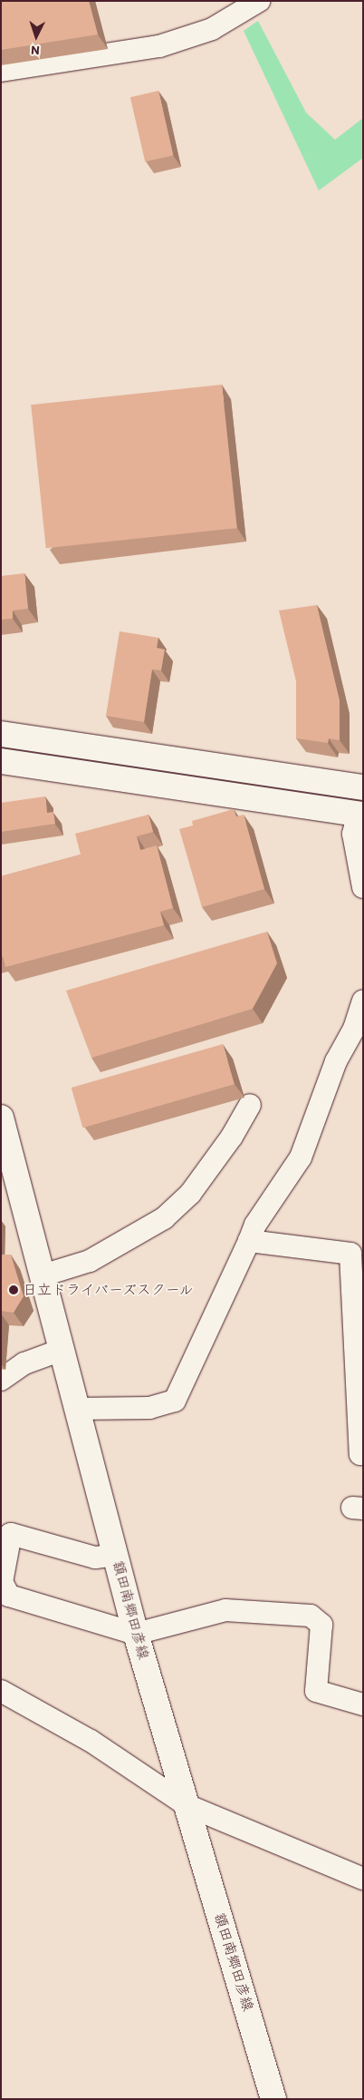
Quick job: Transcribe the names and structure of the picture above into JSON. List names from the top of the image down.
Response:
{
  "streets": {
    "main road": ["額田南郷田彦線"]
  },
  "places": ["日立ドライバーズスクール"],
  "north": "bottom"
}
